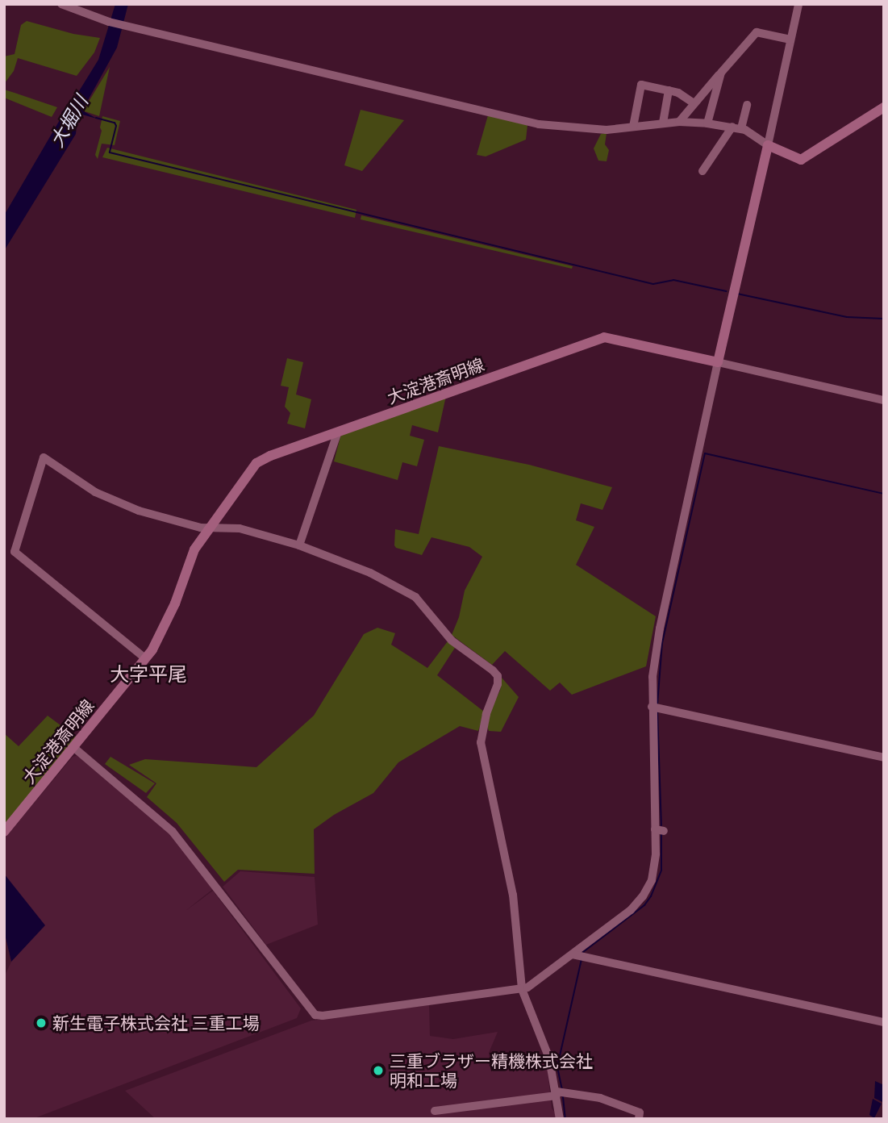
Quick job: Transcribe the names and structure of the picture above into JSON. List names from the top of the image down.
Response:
{
  "streets": {
    "main road": ["大淀港斎明線"]
  },
  "districts": ["大字平尾"],
  "water": ["大堀川"],
  "places": ["新生電子株式会社 三重工場", "三重ブラザー精機株式会社 明和工場"]
}
